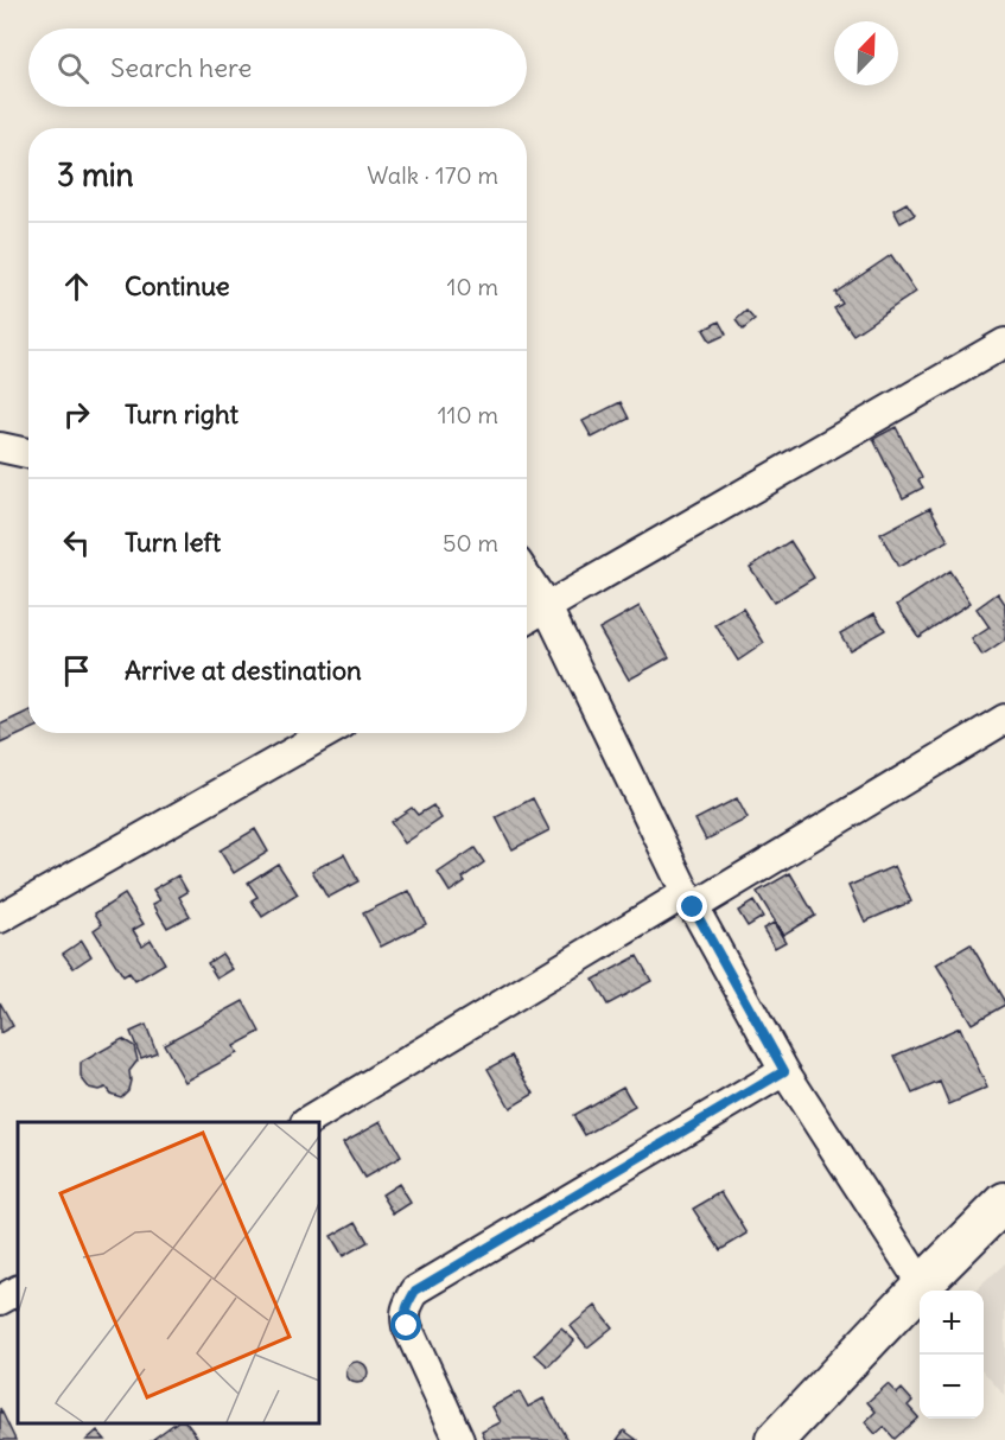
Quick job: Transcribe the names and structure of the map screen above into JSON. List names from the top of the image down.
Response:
{
  "north": "top right",
  "page": {
    "search": "Search here",
    "heading": ["3 min", "Walk · 170 m"],
    "list": [
      ["Continue", "10 m"],
      ["Turn right", "110 m"],
      ["Turn left", "50 m"],
      "Arrive at destination"
    ],
    "map_buttons": ["+", "−"]
  }
}
